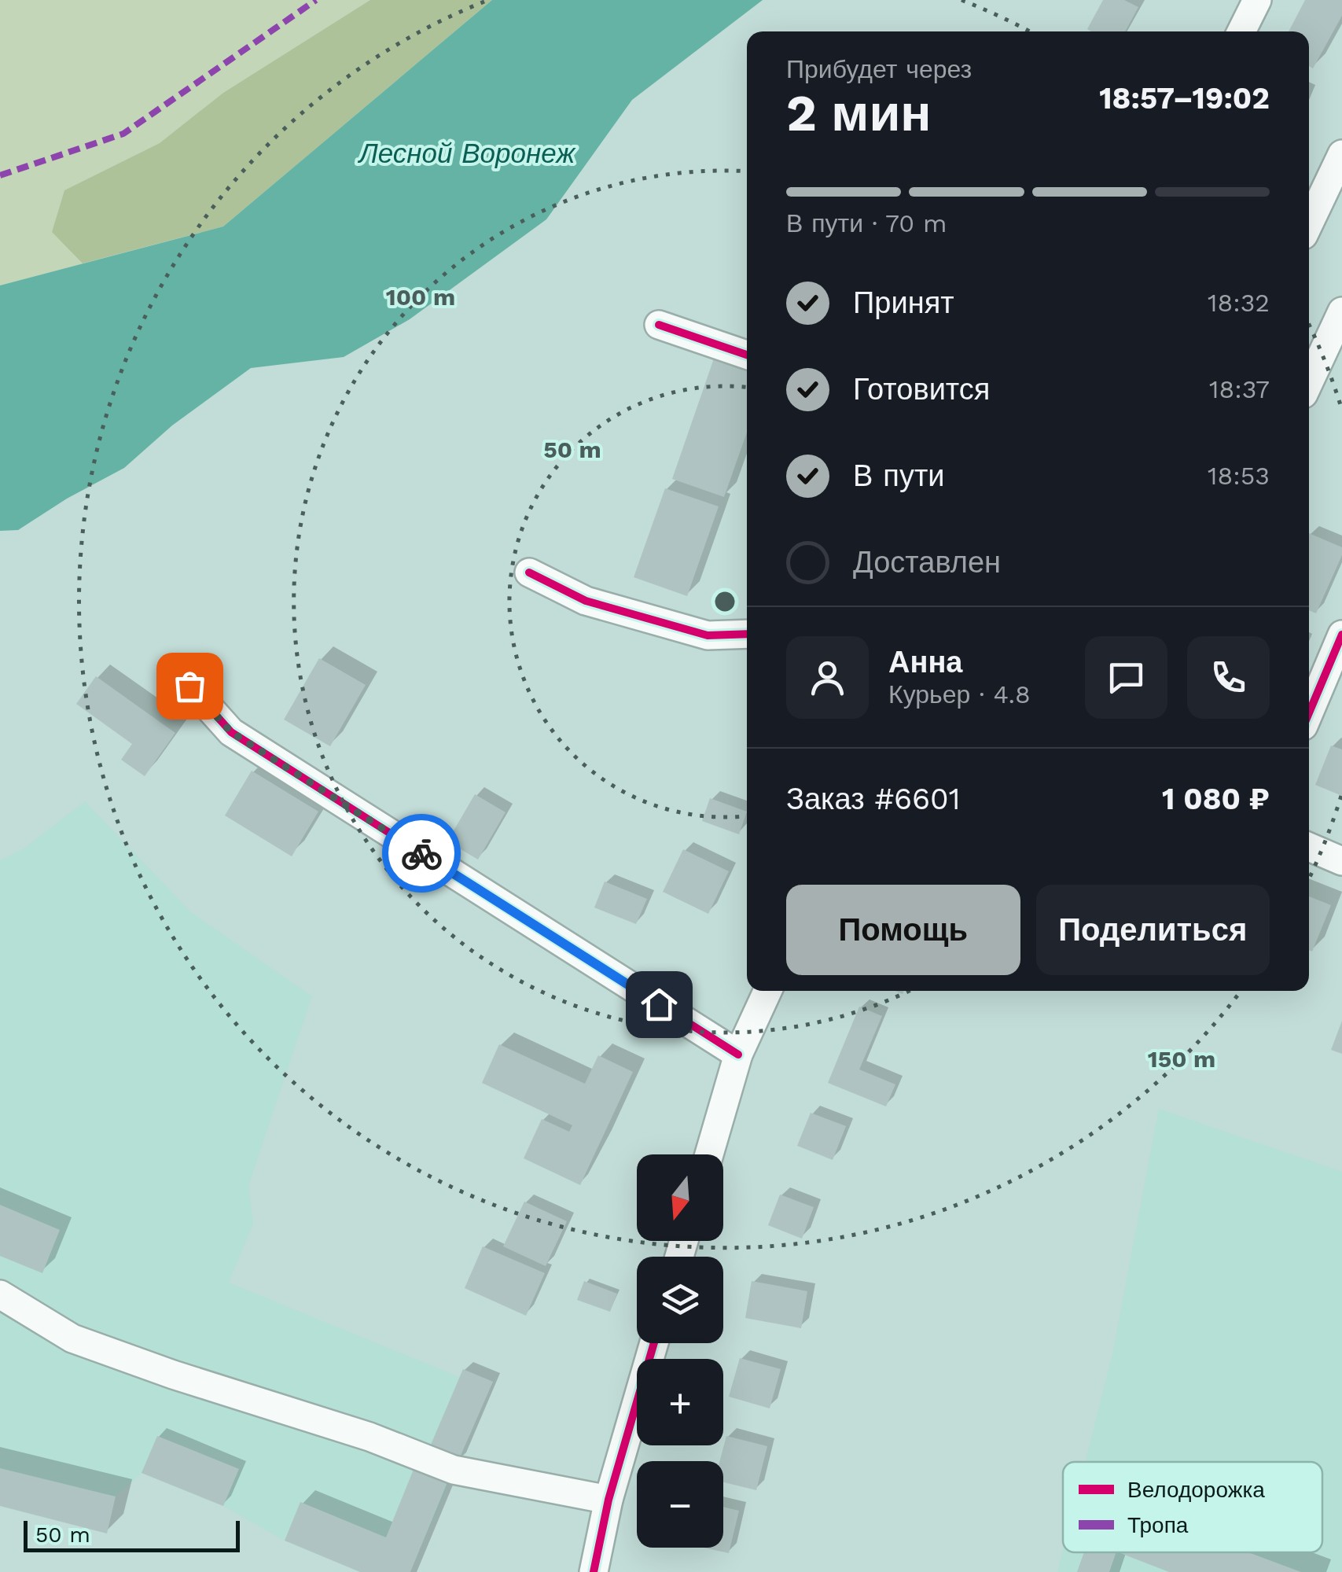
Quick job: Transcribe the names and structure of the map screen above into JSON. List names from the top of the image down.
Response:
{
  "water": ["Лесной Воронеж"],
  "legend": ["Велодорожка", "Тропа"],
  "scale_bar": "50 m",
  "north": "bottom",
  "page": {
    "heading": ["2 мин", "Прибудет через", "18:57–19:02"],
    "panel": [
      "Анна",
      "Курьер · 4.8",
      "Заказ #6601",
      "1 080 ₽"
    ],
    "bar": "В пути · 70 m",
    "list": [
      ["Принят", "18:32"],
      ["Готовится", "18:37"],
      ["В пути", "18:53"],
      "Доставлен"
    ],
    "buttons": ["Помощь", "Поделиться"],
    "map_buttons": ["+", "−"],
    "scale": "50 m"
  },
  "rings": ["100 m", "50 m", "150 m"]
}
